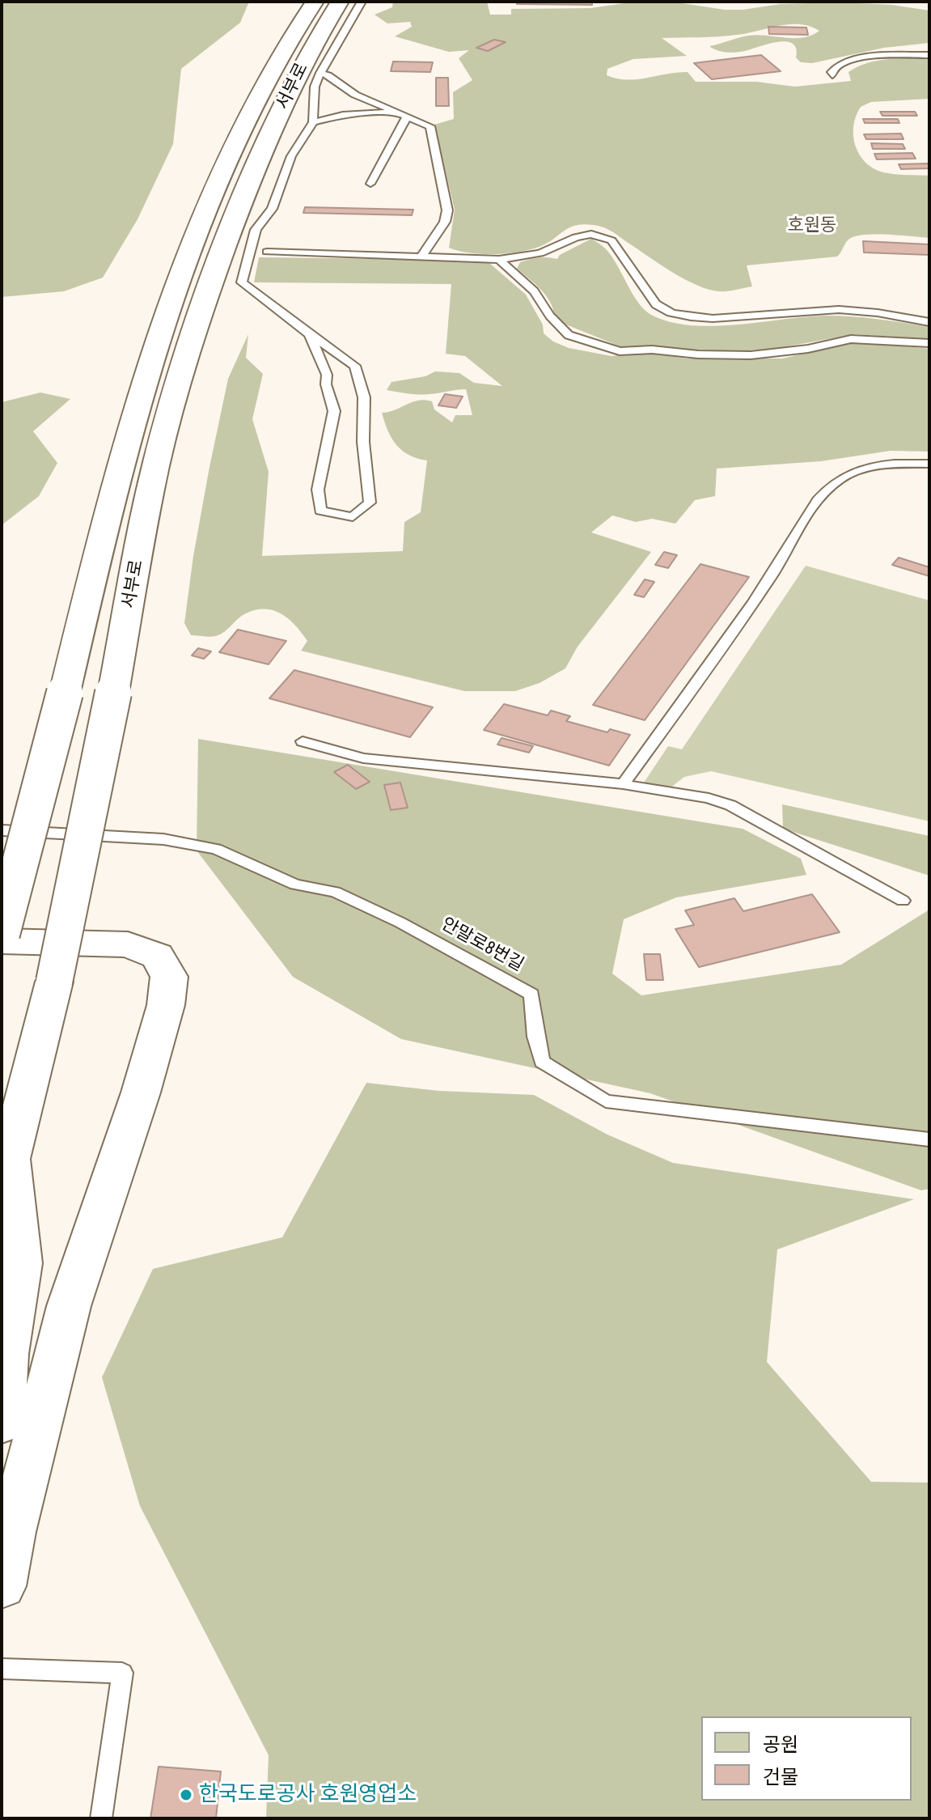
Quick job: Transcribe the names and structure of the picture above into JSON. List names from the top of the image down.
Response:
{
  "streets": {
    "highway": ["서부로"],
    "lane": ["안말로8번길"]
  },
  "districts": ["호원동"],
  "places": ["한국도로공사 호원영업소"],
  "legend": ["공원", "건물"]
}
